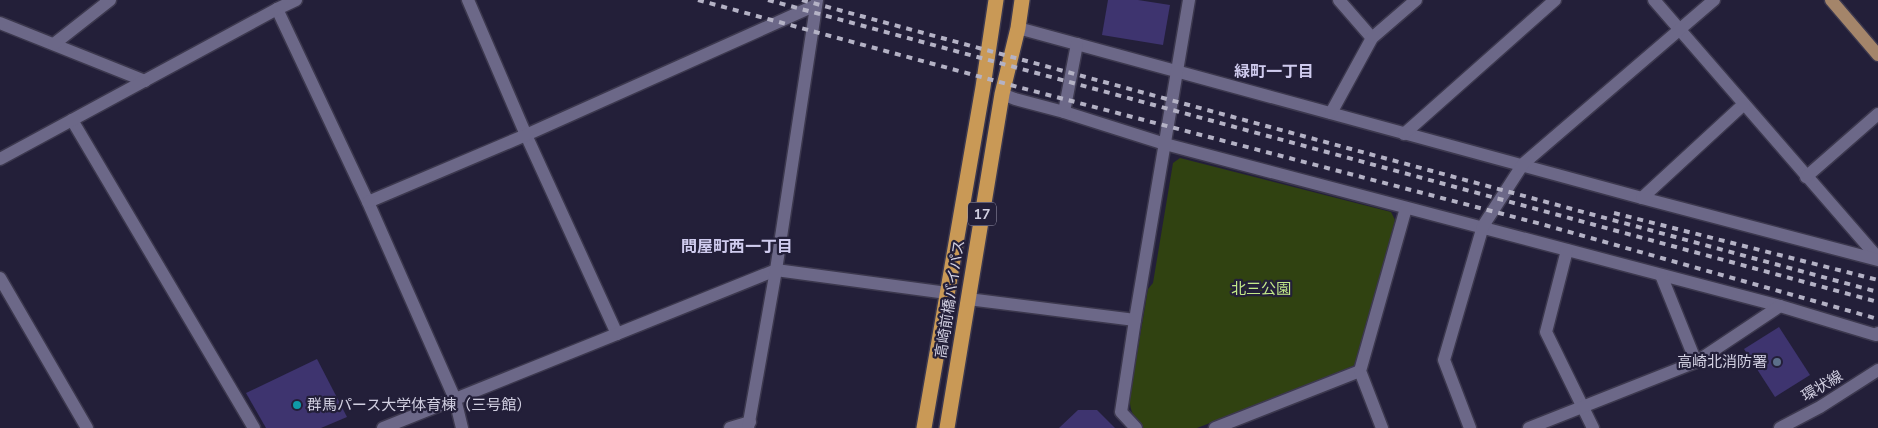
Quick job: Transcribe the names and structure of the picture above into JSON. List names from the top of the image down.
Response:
{
  "streets": {
    "highway": ["17", "高崎前橋バイパス"],
    "street": ["環状線"]
  },
  "districts": ["緑町一丁目", "問屋町西一丁目"],
  "parks": ["北三公園"],
  "places": ["高崎北消防署", "群馬パース大学体育棟（三号館）"]
}
